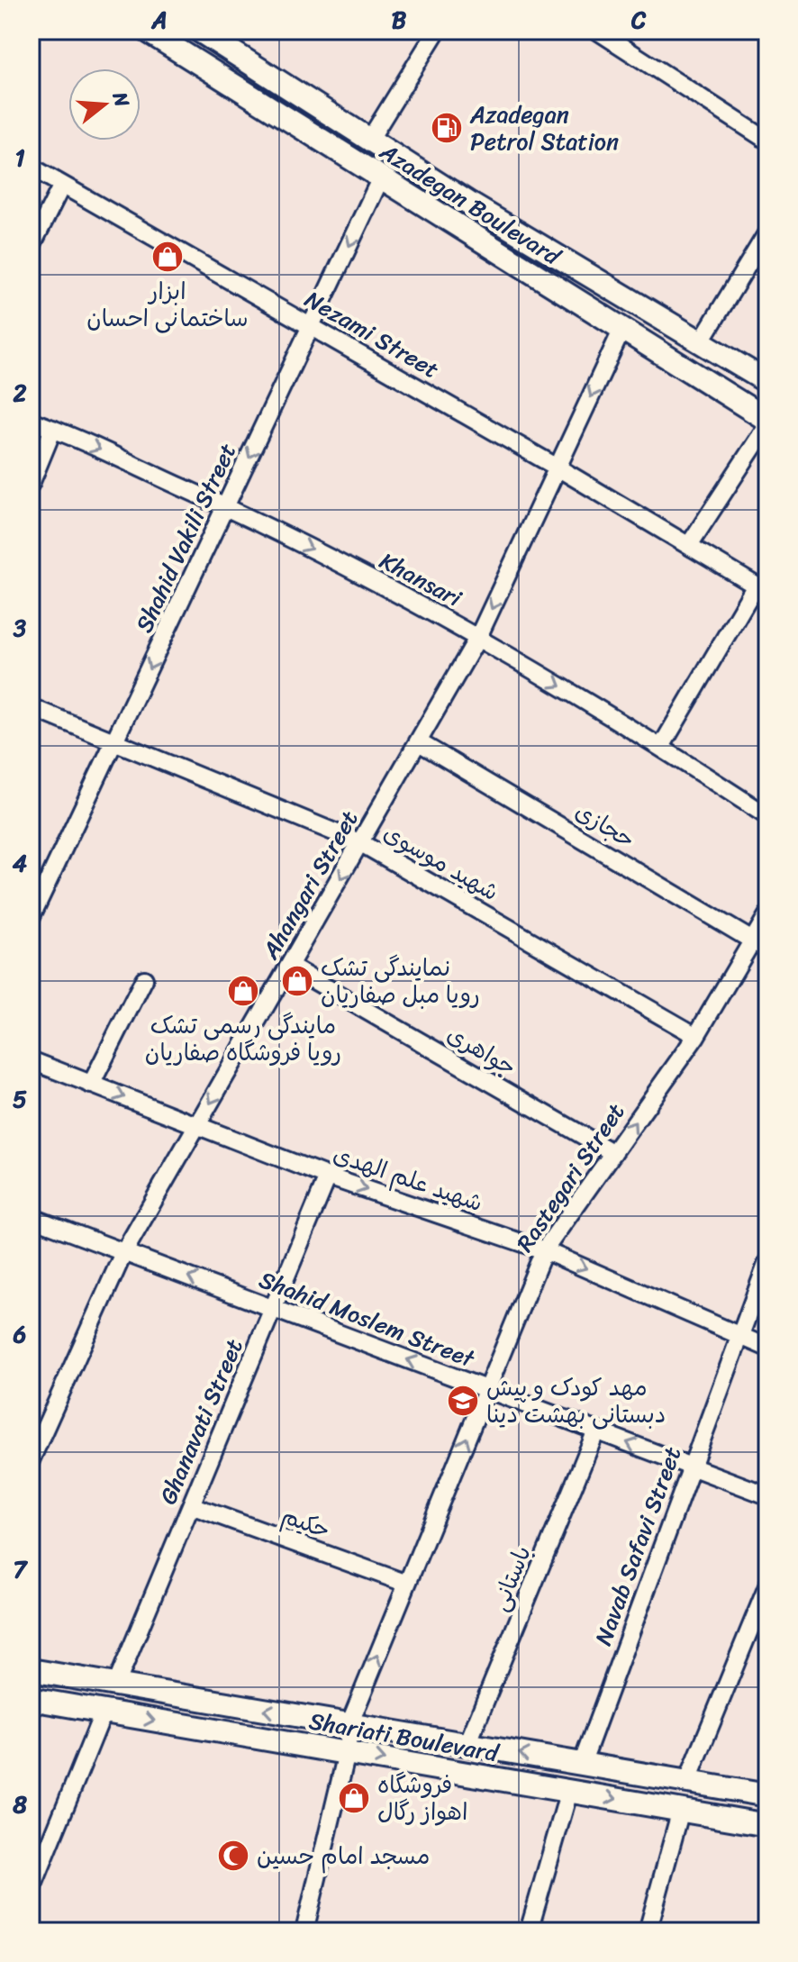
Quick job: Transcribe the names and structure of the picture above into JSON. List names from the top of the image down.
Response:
{
  "streets": {
    "main road": ["Azadegan Boulevard", "Shariati Boulevard"],
    "street": [
      "Nezami Street",
      "Shahid Vakili Street",
      "Khansari",
      "حجازی",
      "شهید موسوی",
      "Ahangari Street",
      "جواهری",
      "Rastegari Street",
      "شهید علم الهدی",
      "Shahid Moslem Street",
      "Ghanavati Street",
      "حکیم",
      "Navab Safavi Street",
      "باستانی"
    ]
  },
  "crossings": [
    ["Azadegan Boulevard", "Shahid Vakili Street"],
    ["Azadegan Boulevard", "Ahangari Street"],
    ["Nezami Street", "Shahid Vakili Street"],
    ["Nezami Street", "Khansari"],
    ["Nezami Street", "Ahangari Street"],
    ["Shahid Vakili Street", "Khansari"],
    ["Shahid Vakili Street", "شهید موسوی"],
    ["Khansari", "Ahangari Street"],
    ["حجازی", "Ahangari Street"],
    ["حجازی", "Rastegari Street"],
    ["شهید موسوی", "Ahangari Street"],
    ["شهید موسوی", "Rastegari Street"],
    ["Ahangari Street", "جواهری"],
    ["Ahangari Street", "شهید علم الهدی"],
    ["Ahangari Street", "Shahid Moslem Street"],
    ["جواهری", "Rastegari Street"],
    ["Rastegari Street", "شهید علم الهدی"],
    ["Rastegari Street", "Shahid Moslem Street"],
    ["Rastegari Street", "حکیم"],
    ["Rastegari Street", "Shariati Boulevard"],
    ["شهید علم الهدی", "Ghanavati Street"],
    ["شهید علم الهدی", "Navab Safavi Street"],
    ["Shahid Moslem Street", "Ghanavati Street"],
    ["Shahid Moslem Street", "Navab Safavi Street"],
    ["Shahid Moslem Street", "باستانی"],
    ["Ghanavati Street", "حکیم"],
    ["Ghanavati Street", "Shariati Boulevard"],
    ["Navab Safavi Street", "Shariati Boulevard"],
    ["باستانی", "Shariati Boulevard"]
  ],
  "one_way": [
    "Shahid Vakili Street",
    "Khansari",
    "Ahangari Street",
    "Rastegari Street",
    "شهید علم الهدی",
    "Shahid Moslem Street"
  ],
  "places": {
    "fuel station": ["Azadegan Petrol Station"],
    "shop": [
      "ابزار ساختمانی احسان",
      "نمایندگی تشک رویا مبل صفاریان",
      "مایندگی رسمی تشک رویا فروشگاه صفاریان",
      "فروشگاه اهواز رگال"
    ],
    "school or university": ["مهد کودک و پیش دبستانی بهشت دینا"],
    "mosque": ["مسجد امام حسین"]
  },
  "north": "right",
  "grid": {
    "columns": ["A", "B", "C"],
    "rows": [
      "1",
      "2",
      "3",
      "4",
      "5",
      "6",
      "7",
      "8"
    ]
  }
}
